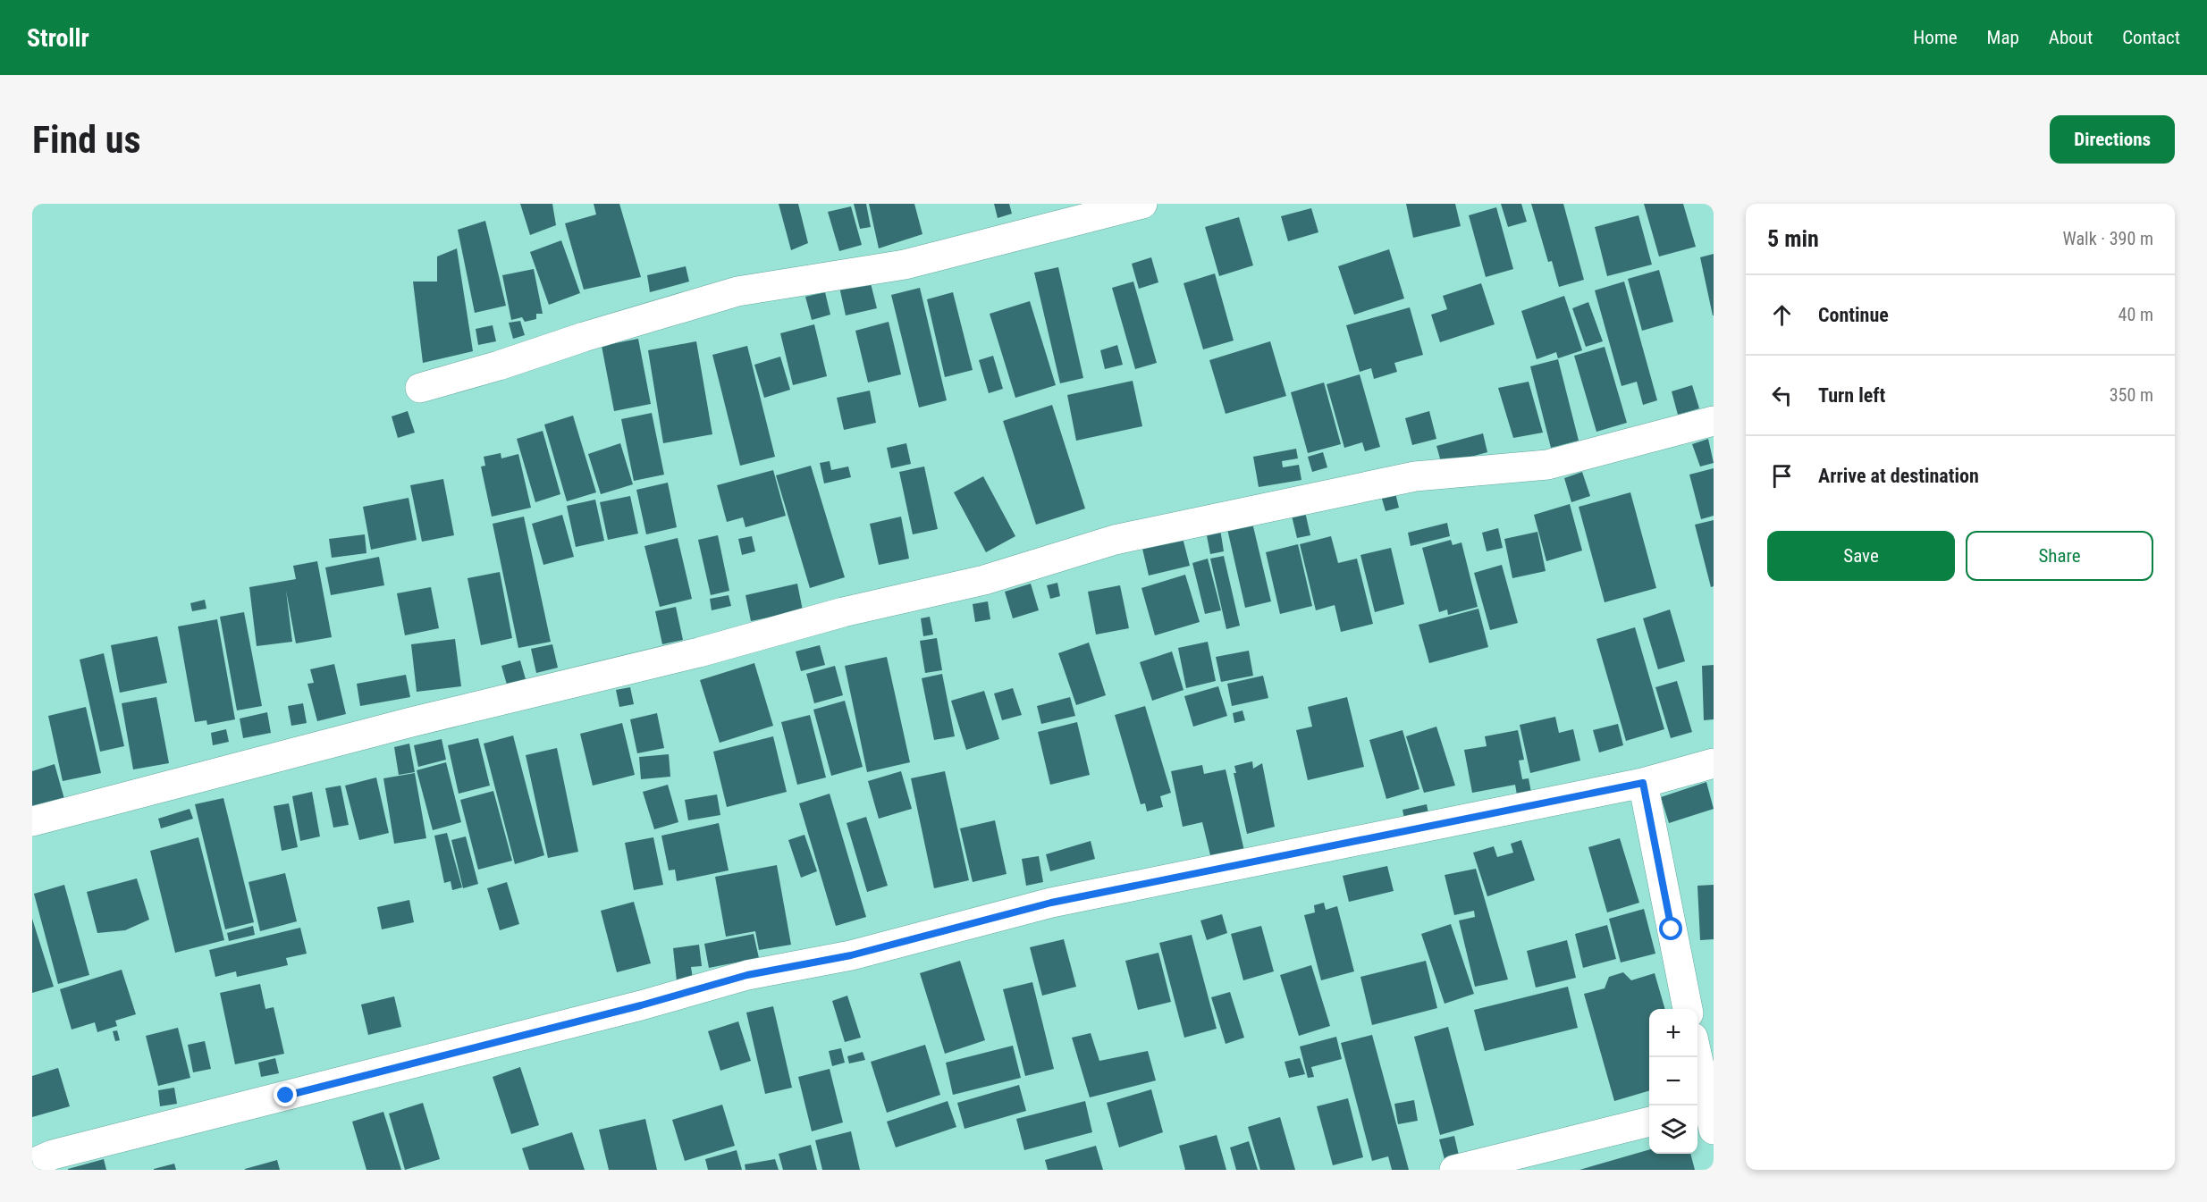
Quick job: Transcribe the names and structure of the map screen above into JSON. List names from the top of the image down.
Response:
{
  "page": {
    "header": "Strollr",
    "nav": [
      "Home",
      "Map",
      "About",
      "Contact"
    ],
    "buttons": [
      "Directions",
      ["Save", "Share"]
    ],
    "title": "Find us",
    "heading": ["5 min", "Walk · 390 m"],
    "list": [
      ["Continue", "40 m"],
      ["Turn left", "350 m"],
      "Arrive at destination"
    ],
    "map_buttons": ["+", "−"]
  }
}
